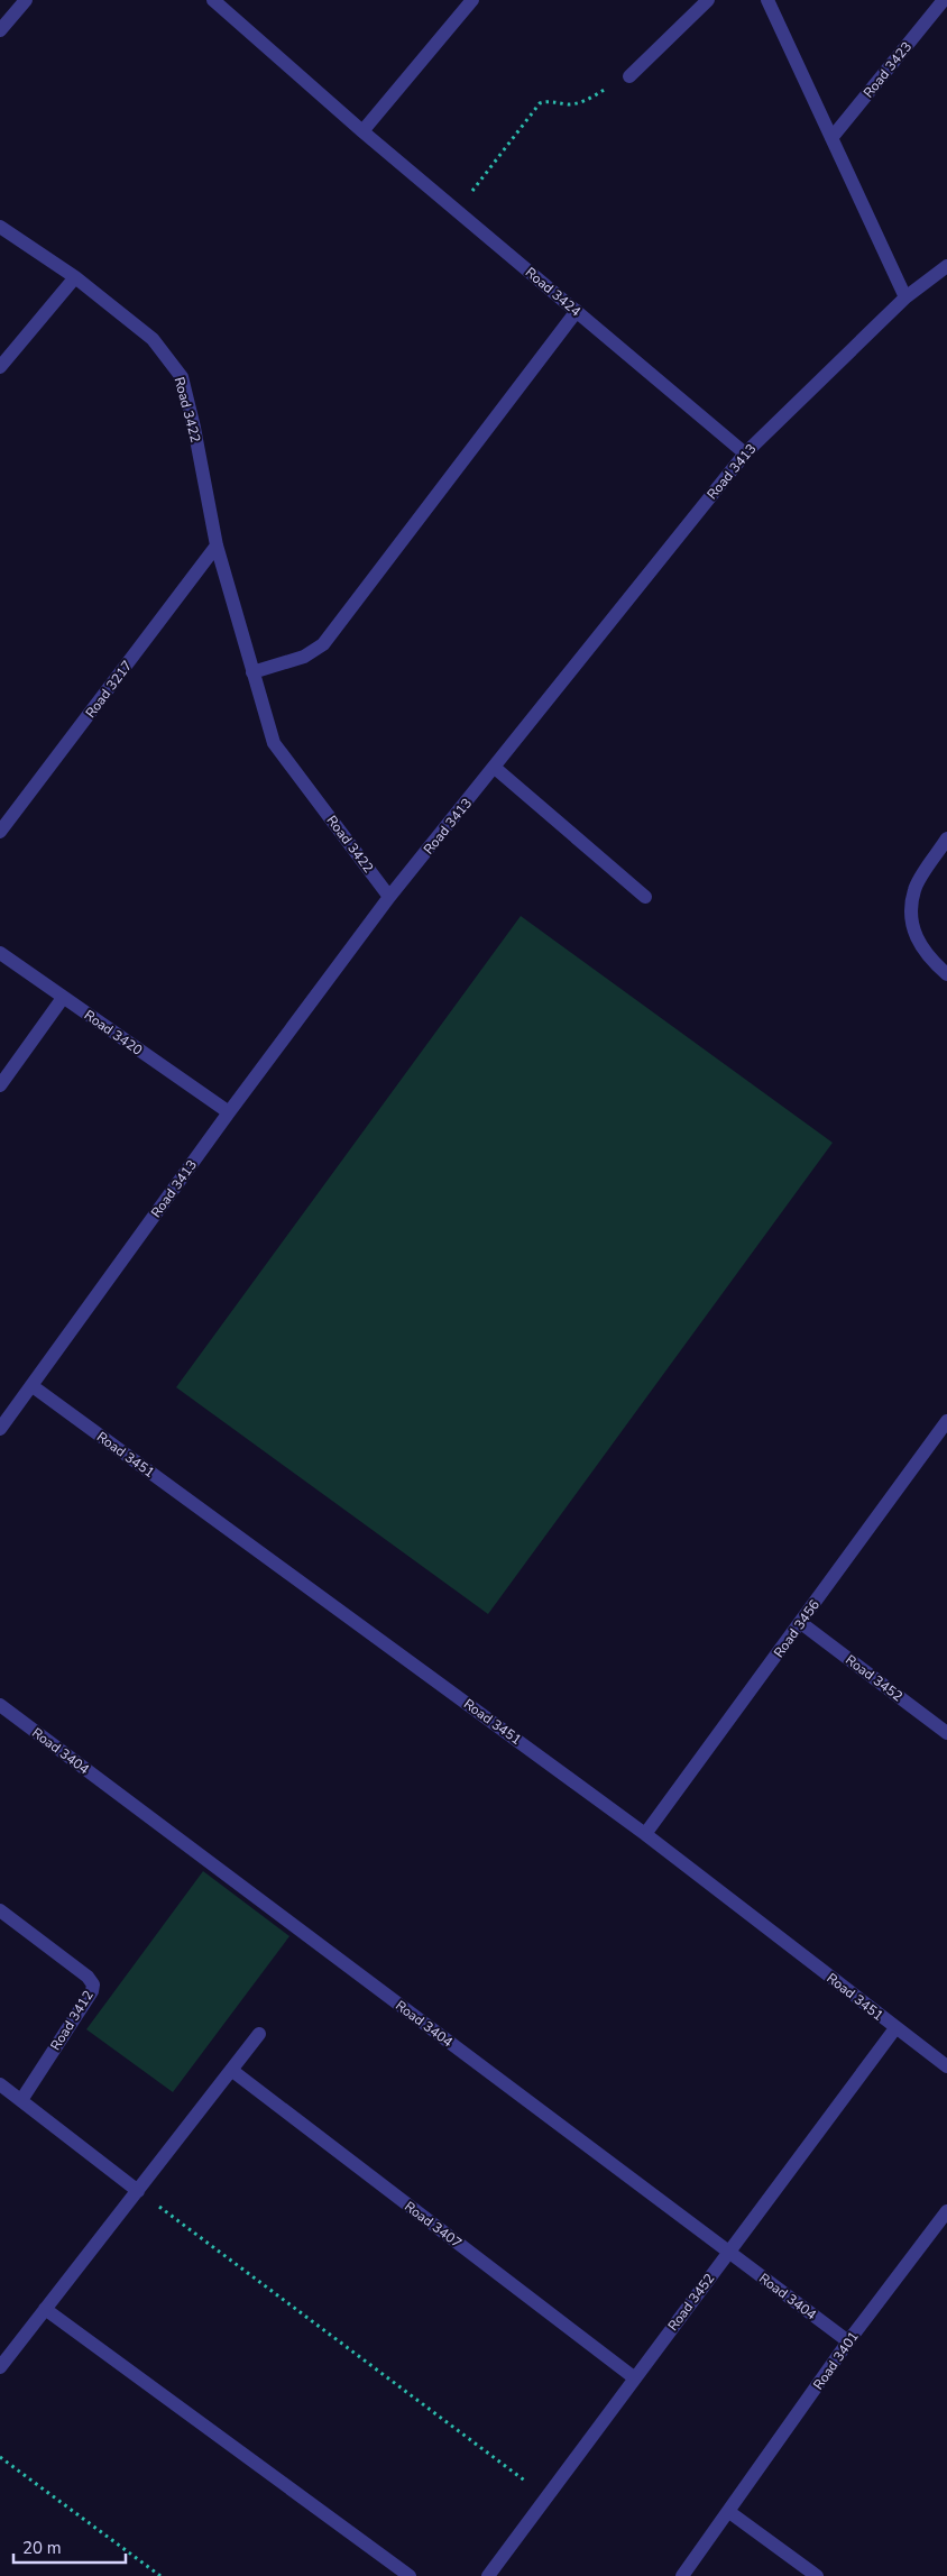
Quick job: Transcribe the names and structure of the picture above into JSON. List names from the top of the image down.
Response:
{
  "streets": {
    "street": [
      "Road 3423",
      "Road 3424",
      "Road 3422",
      "Road 3413",
      "Road 3217",
      "Road 3420",
      "Road 3451",
      "Road 3456",
      "Road 3452",
      "Road 3404",
      "Road 3412",
      "Road 3407",
      "Road 3401"
    ]
  },
  "crossings": [
    ["Road 3424", "Road 3413"],
    ["Road 3422", "Road 3413"],
    ["Road 3422", "Road 3217"],
    ["Road 3413", "Road 3420"],
    ["Road 3413", "Road 3451"],
    ["Road 3451", "Road 3456"],
    ["Road 3451", "Road 3452"],
    ["Road 3456", "Road 3452"],
    ["Road 3452", "Road 3404"],
    ["Road 3452", "Road 3407"],
    ["Road 3404", "Road 3401"]
  ],
  "scale_bar": "20 m"
}
